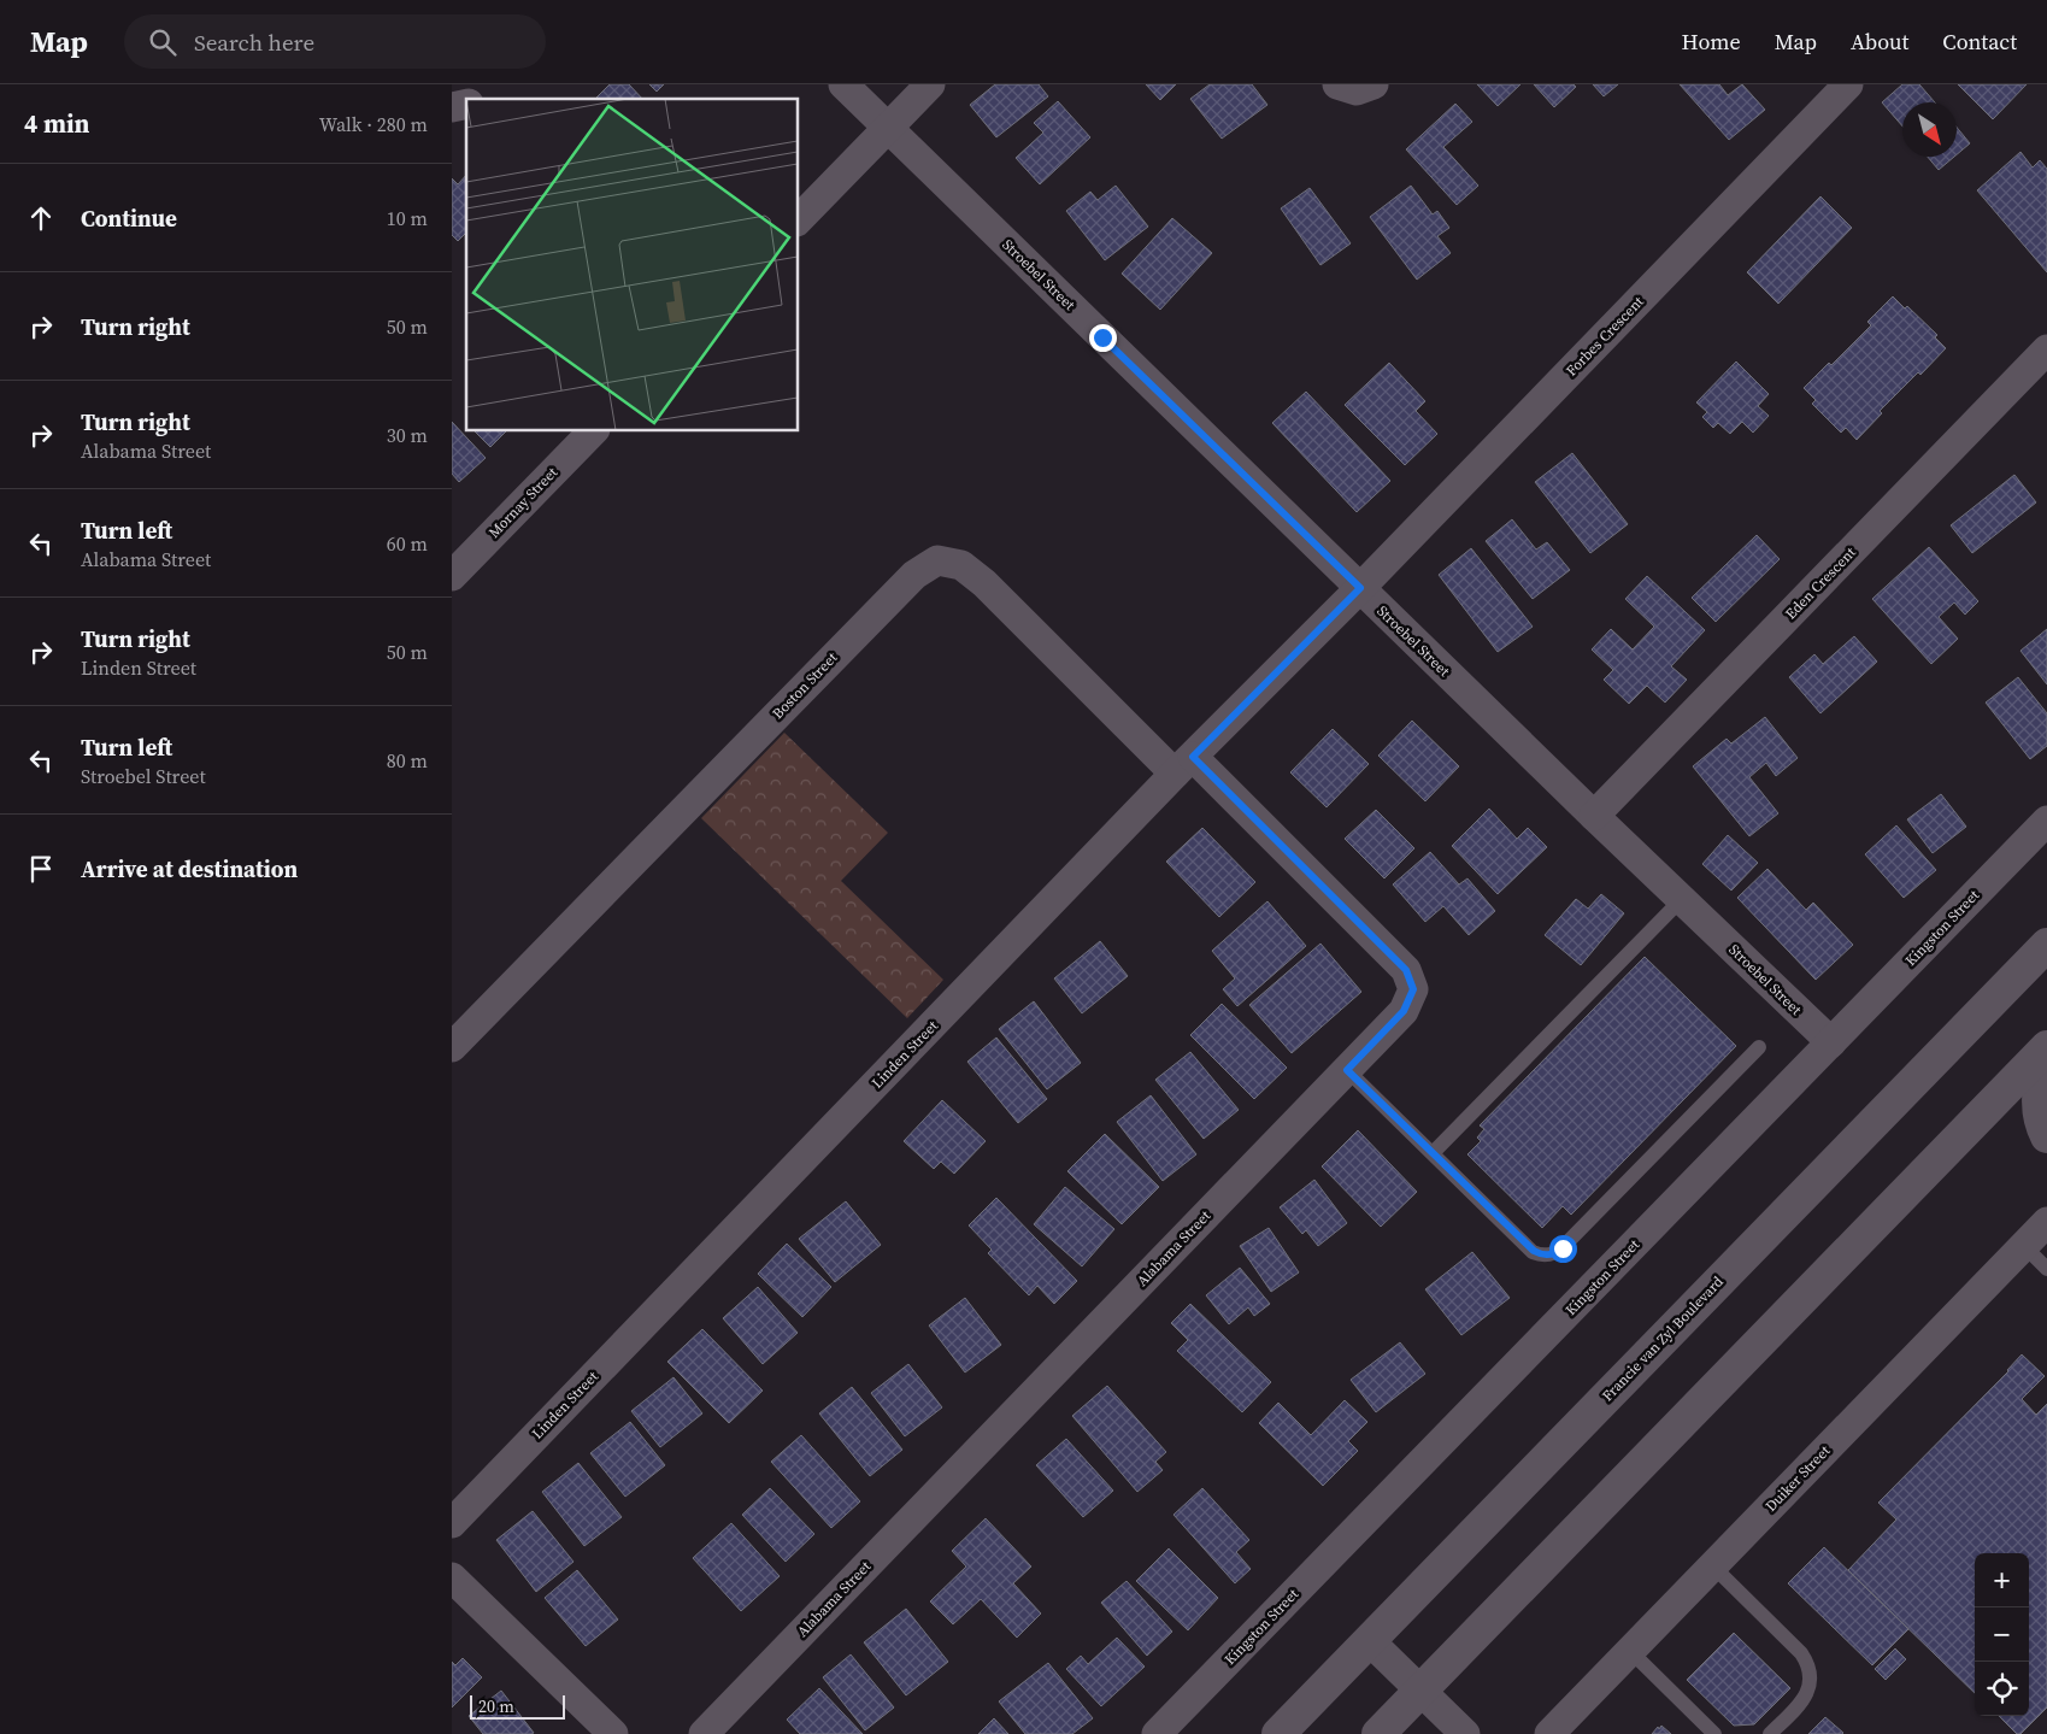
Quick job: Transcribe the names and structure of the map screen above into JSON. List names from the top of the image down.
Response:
{
  "streets": {
    "main road": ["Francie van Zyl Boulevard"],
    "street": [
      "Stroebel Street",
      "Forbes Crescent",
      "Mornay Street",
      "Eden Crescent",
      "Boston Street",
      "Kingston Street",
      "Linden Street",
      "Alabama Street",
      "Duiker Street"
    ]
  },
  "crossings": [
    ["Stroebel Street", "Forbes Crescent"],
    ["Stroebel Street", "Eden Crescent"],
    ["Stroebel Street", "Kingston Street"],
    ["Stroebel Street", "Linden Street"],
    ["Forbes Crescent", "Linden Street"],
    ["Boston Street", "Linden Street"],
    ["Boston Street", "Alabama Street"],
    ["Linden Street", "Alabama Street"]
  ],
  "scale_bar": "20 m",
  "north": "bottom right",
  "page": {
    "header": "Map",
    "search": "Search here",
    "nav": [
      "Home",
      "Map",
      "About",
      "Contact"
    ],
    "heading": ["4 min", "Walk · 280 m"],
    "list": [
      ["Continue", "10 m"],
      ["Turn right", "50 m"],
      ["Turn right", "Alabama Street", "30 m"],
      ["Turn left", "Alabama Street", "60 m"],
      ["Turn right", "Linden Street", "50 m"],
      ["Turn left", "Stroebel Street", "80 m"],
      "Arrive at destination"
    ],
    "map_buttons": ["+", "−"],
    "scale": "20 m"
  }
}
